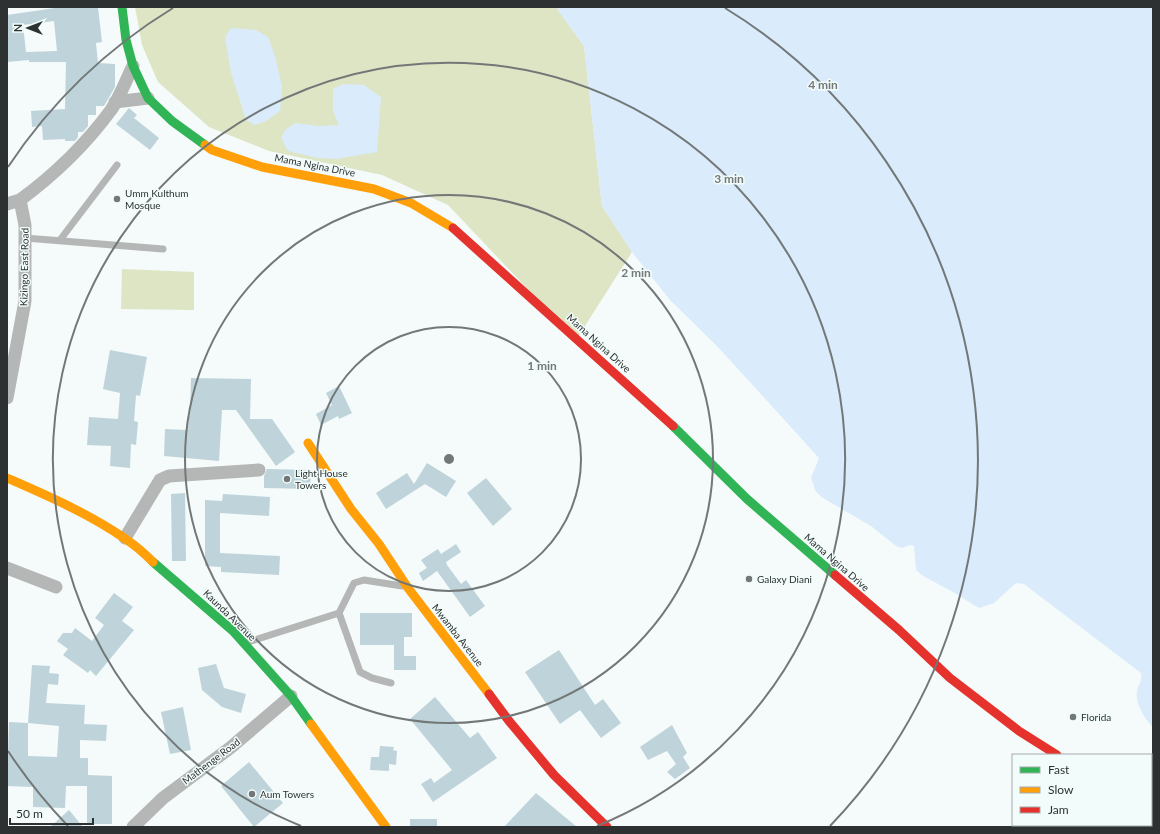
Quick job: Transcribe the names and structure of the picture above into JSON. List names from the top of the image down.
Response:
{
  "streets": {
    "street": [
      "Mama Ngina Drive",
      "Kizingo East Road",
      "Kaunda Avenue",
      "Mwamba Avenue",
      "Mathenge Road"
    ]
  },
  "crossings": [
    ["Kaunda Avenue", "Mathenge Road"]
  ],
  "places": [
    "Umm Kulthum Mosque",
    "Light House Towers",
    "Galaxy Diani",
    "Florida",
    "Aum Towers"
  ],
  "legend": ["Fast", "Slow", "Jam"],
  "scale_bar": "50 m",
  "north": "left",
  "rings": [
    "4 min",
    "3 min",
    "2 min",
    "1 min"
  ]
}
